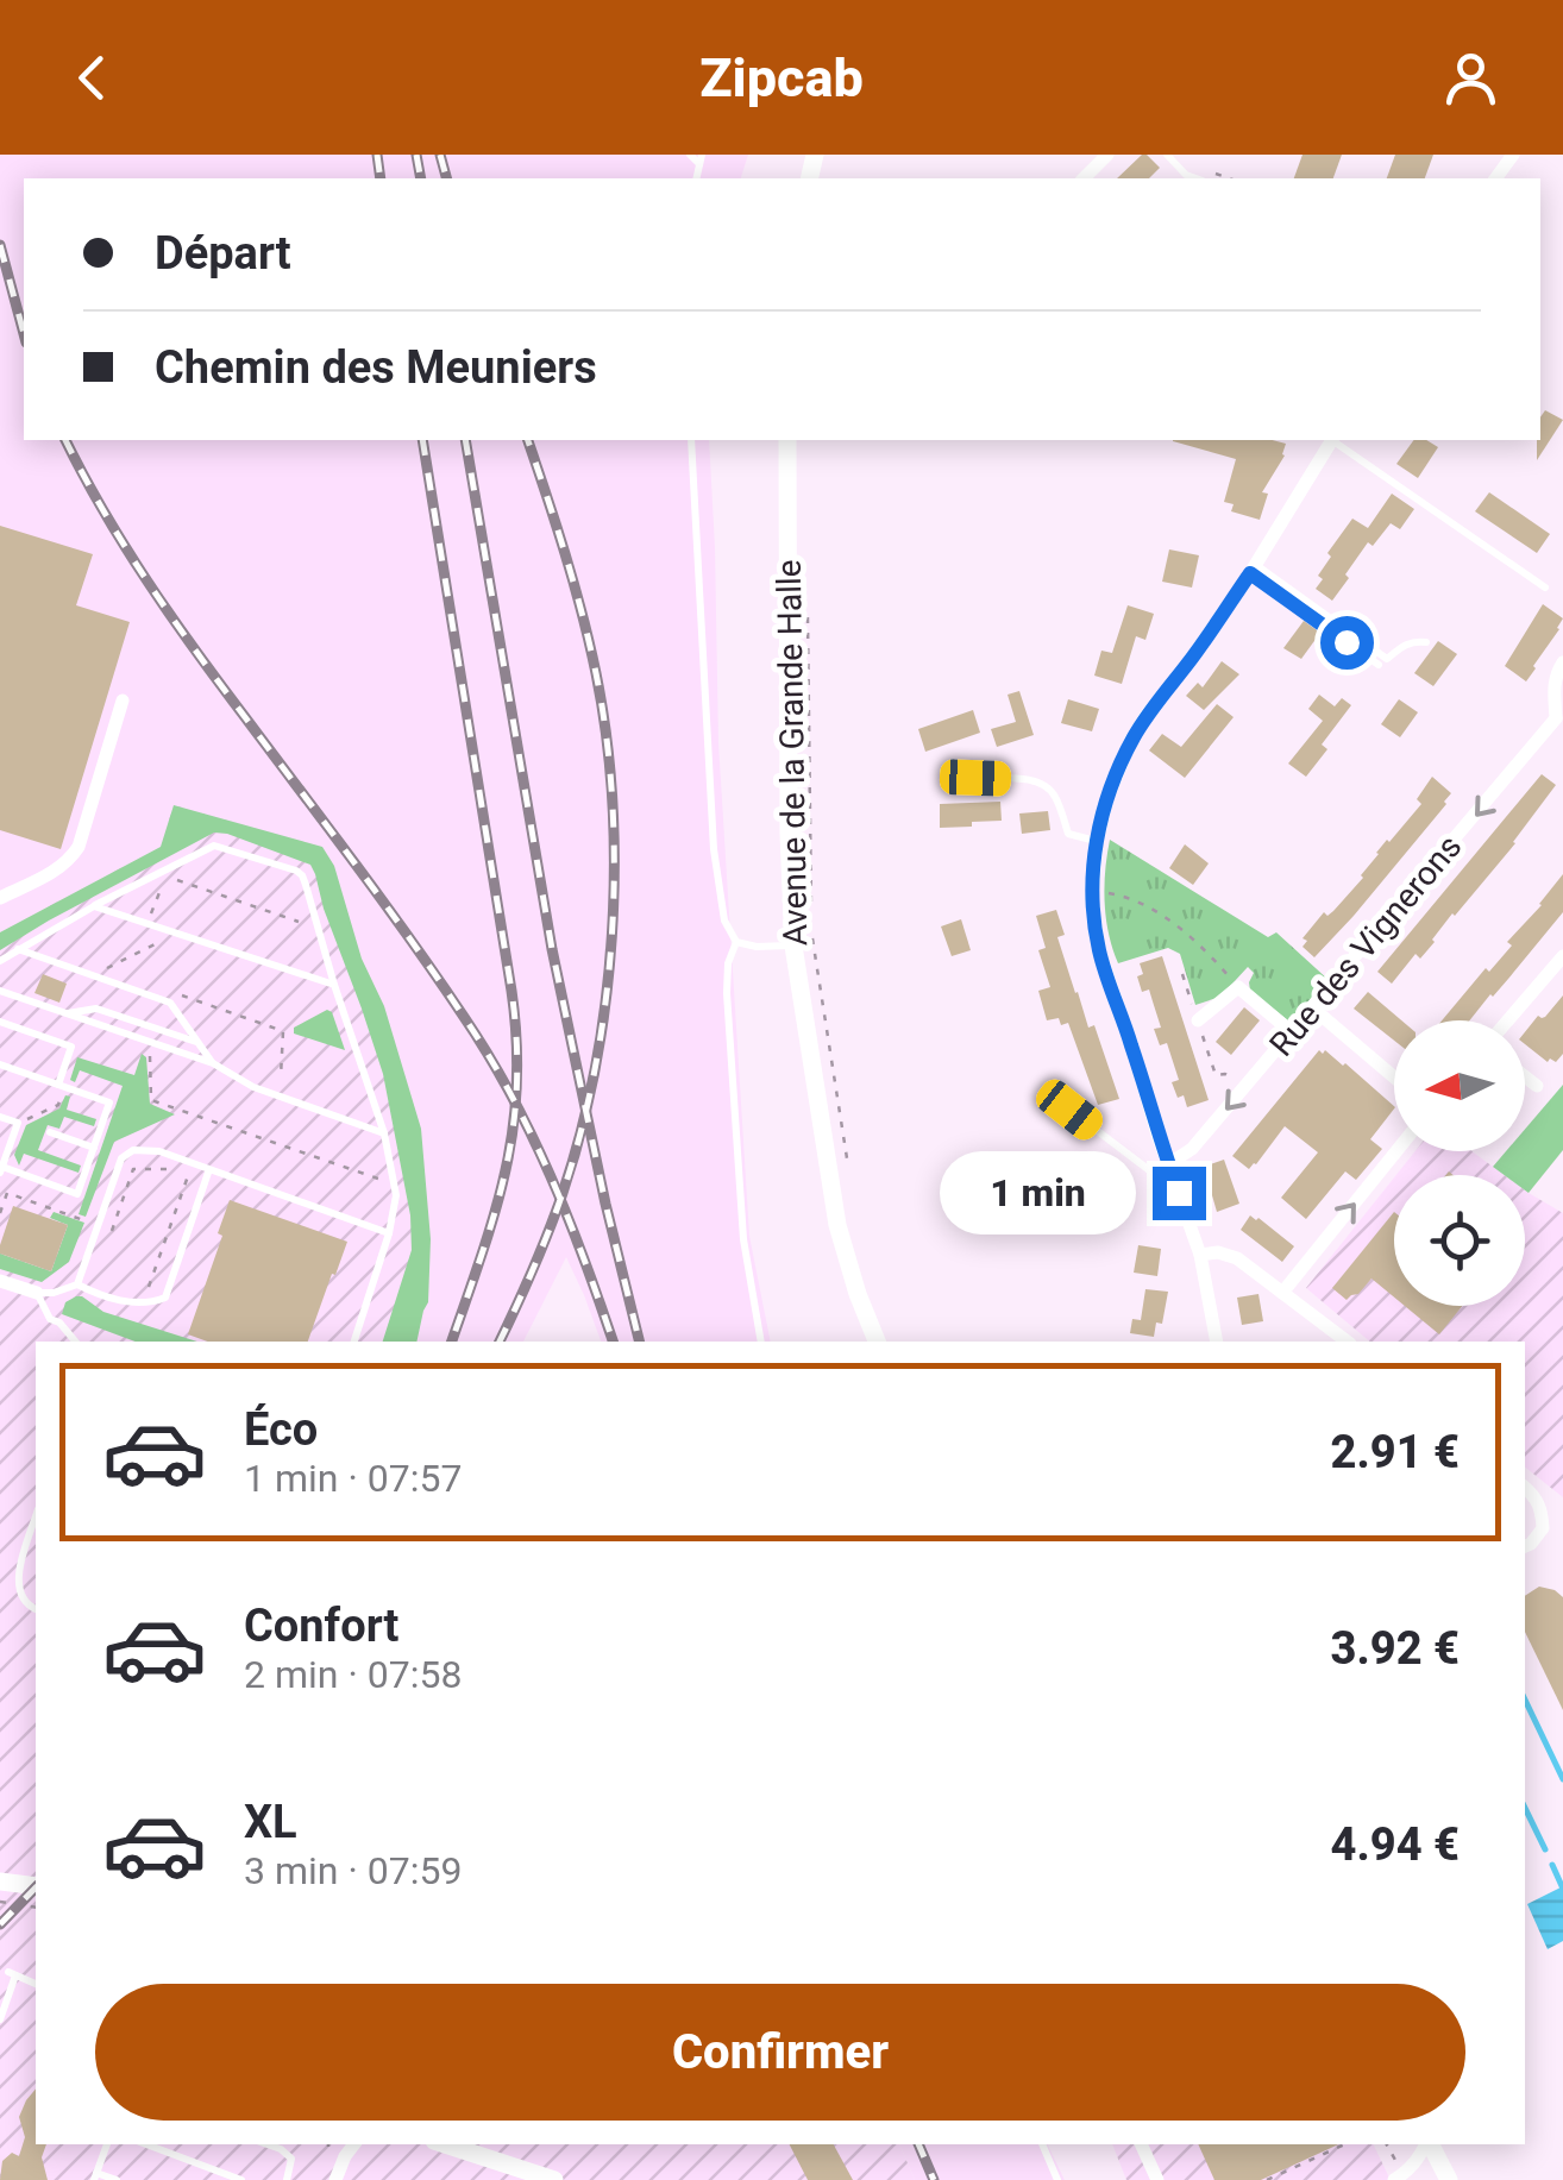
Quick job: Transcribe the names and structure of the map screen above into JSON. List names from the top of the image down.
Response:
{
  "streets": {
    "street": ["Avenue de la Grande Halle", "Rue des Vignerons"]
  },
  "one_way": ["Rue des Vignerons"],
  "north": "left",
  "page": {
    "header": "Zipcab",
    "banner": ["Départ", "Chemin des Meuniers"],
    "bubble": "1 min",
    "list": [
      {
        "name": "Éco",
        "note": "1 min · 07:57",
        "value": "2.91 €"
      },
      {
        "name": "Confort",
        "note": "2 min · 07:58",
        "value": "3.92 €"
      },
      {
        "name": "XL",
        "note": "3 min · 07:59",
        "value": "4.94 €"
      }
    ],
    "buttons": "Confirmer"
  }
}
